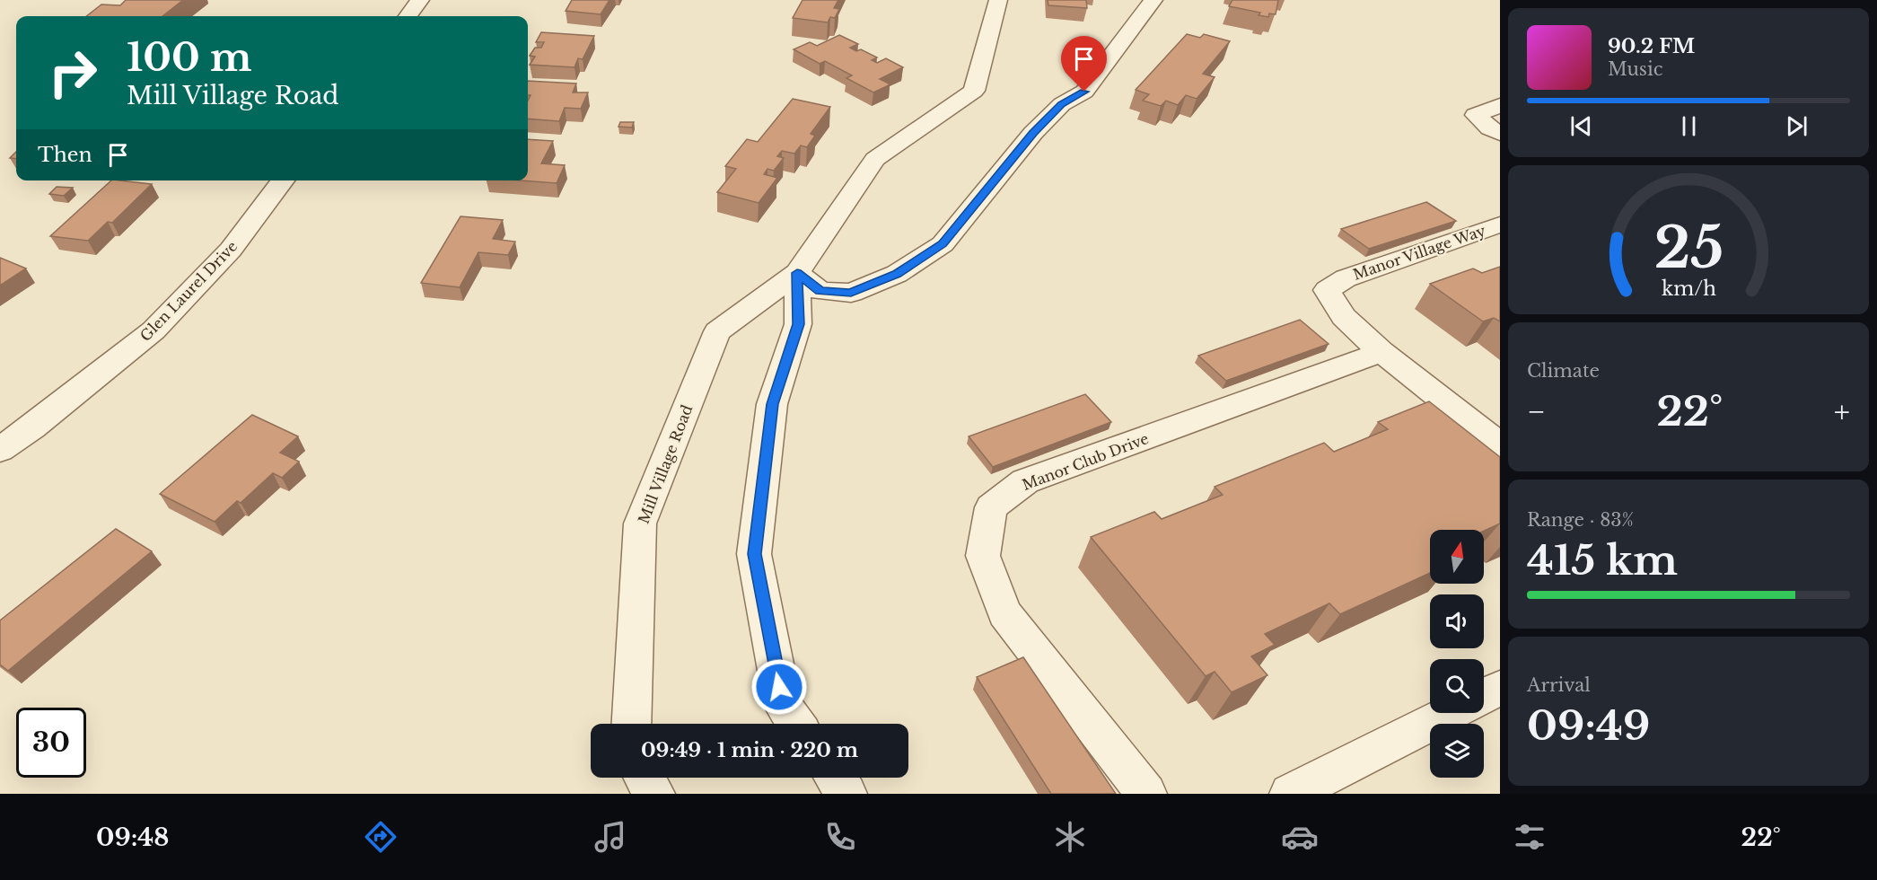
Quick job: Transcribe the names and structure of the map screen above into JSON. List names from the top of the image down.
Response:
{
  "streets": {
    "street": [
      "Manor Village Way",
      "Glen Laurel Drive",
      "Manor Club Drive",
      "Mill Village Road"
    ]
  },
  "crossings": [
    ["Manor Village Way", "Manor Club Drive"]
  ],
  "north": "top",
  "page": {
    "turn": ["100 m", "Mill Village Road"],
    "song": ["90.2 FM", "Music"],
    "then": "Then",
    "tile": [
      "Climate",
      ["Range · 83%", "415 km"],
      ["Arrival", "09:49"]
    ],
    "heat": ["−", "22°", "+"],
    "limit": "30",
    "trip": "09:49 · 1 min · 220 m",
    "tabs": ["09:48", "22°"],
    "gauge": ["25", "km/h"]
  }
}
